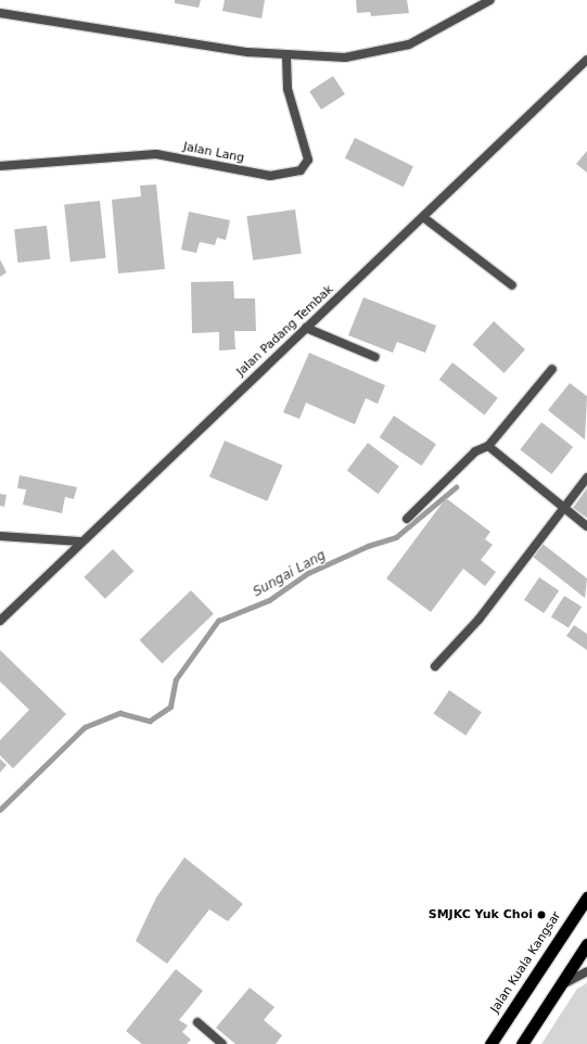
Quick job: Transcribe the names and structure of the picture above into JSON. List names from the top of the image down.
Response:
{
  "streets": {
    "highway": ["Jalan Kuala Kangsar"],
    "street": ["Jalan Lang", "Jalan Padang Tembak"]
  },
  "water": ["Sungai Lang"],
  "places": ["SMJKC Yuk Choi"]
}
